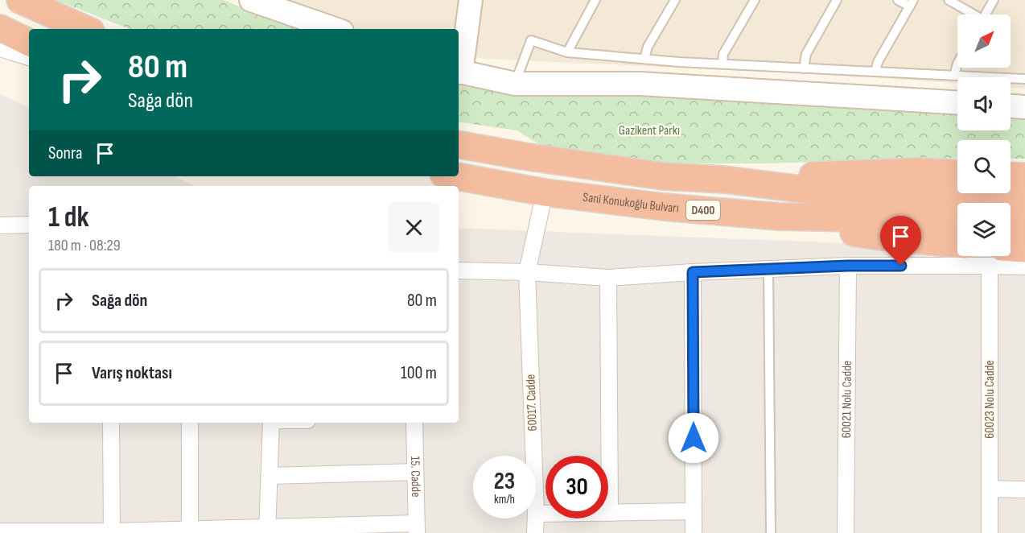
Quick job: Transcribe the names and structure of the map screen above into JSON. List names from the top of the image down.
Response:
{
  "streets": {
    "highway": ["Sani Konukoğlu Bulvarı", "D400"],
    "street": [
      "60021 Nolu Cadde",
      "60023 Nolu Cadde",
      "60017. Cadde",
      "15. Cadde"
    ]
  },
  "crossings": [
    ["Sani Konukoğlu Bulvarı", "D400"],
    ["Sani Konukoğlu Bulvarı", "60017. Cadde"]
  ],
  "parks": ["Gazikent Parkı"],
  "north": "top right",
  "page": {
    "turn": ["80 m", "Sağa dön"],
    "then": "Sonra",
    "heading": ["1 dk", "180 m · 08:29"],
    "list": [
      {
        "name": "Sağa dön",
        "value": "80 m"
      },
      {
        "name": "Varış noktası",
        "value": "100 m"
      }
    ],
    "speed": "23 km/h",
    "limit": "30"
  }
}
